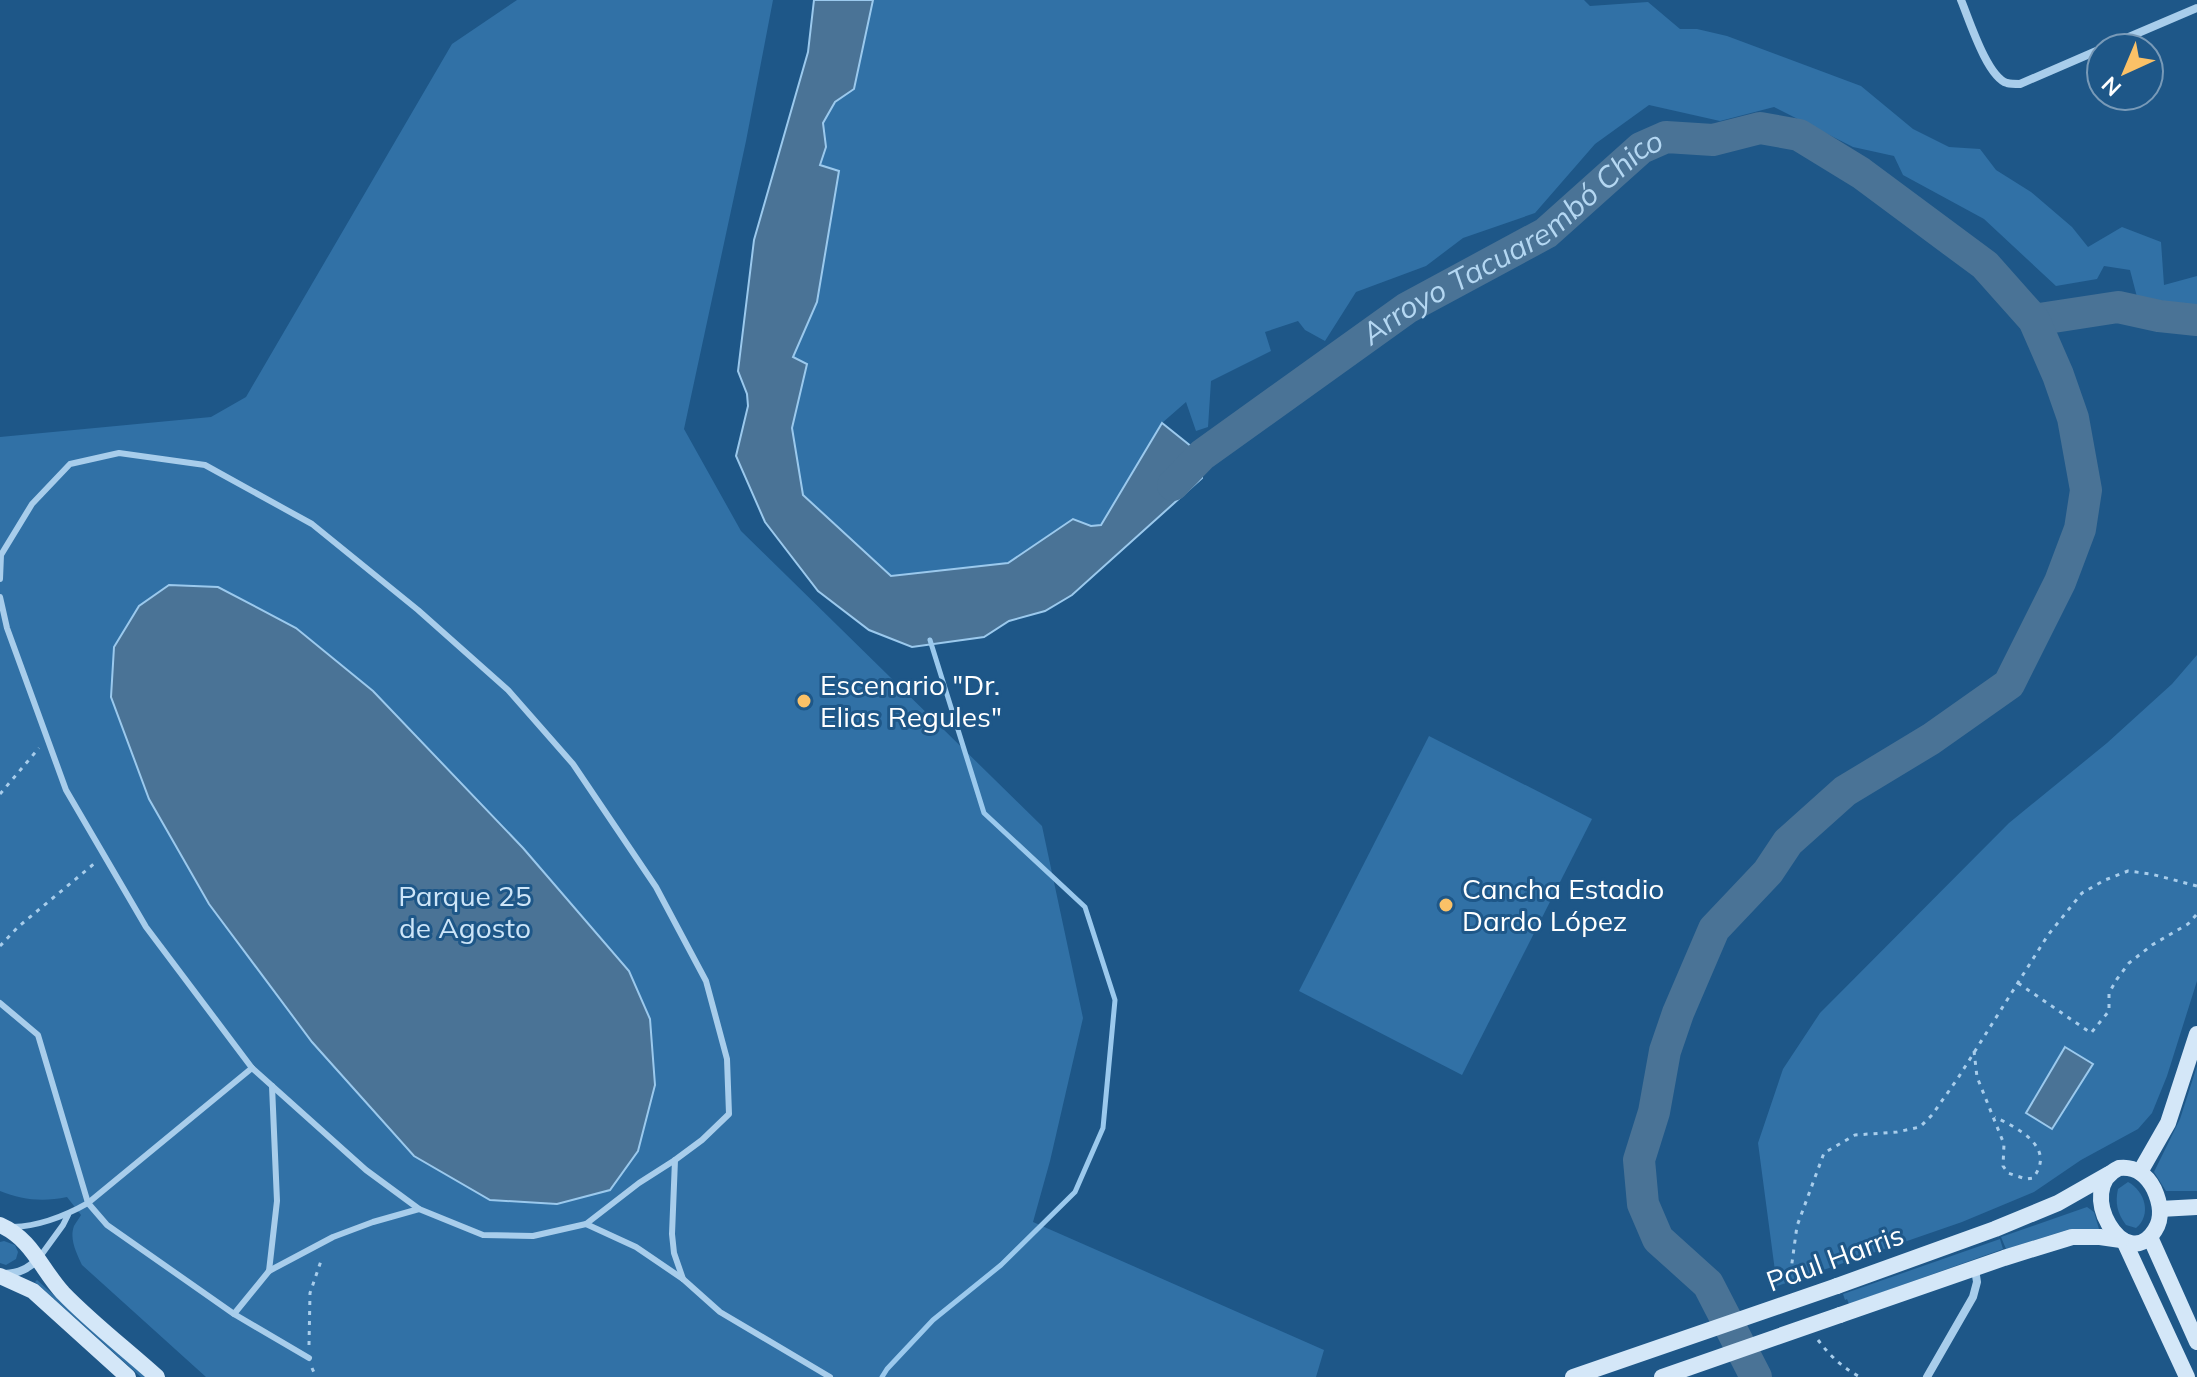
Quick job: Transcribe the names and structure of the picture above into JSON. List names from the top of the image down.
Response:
{
  "streets": {
    "main road": ["Paul Harris"]
  },
  "water": ["Arroyo Tacuarembó Chico"],
  "parks": ["Parque 25 de Agosto"],
  "places": ["Escenario \"Dr. Elias Regules\"", "Cancha Estadio Dardo López"],
  "north": "bottom left"
}
